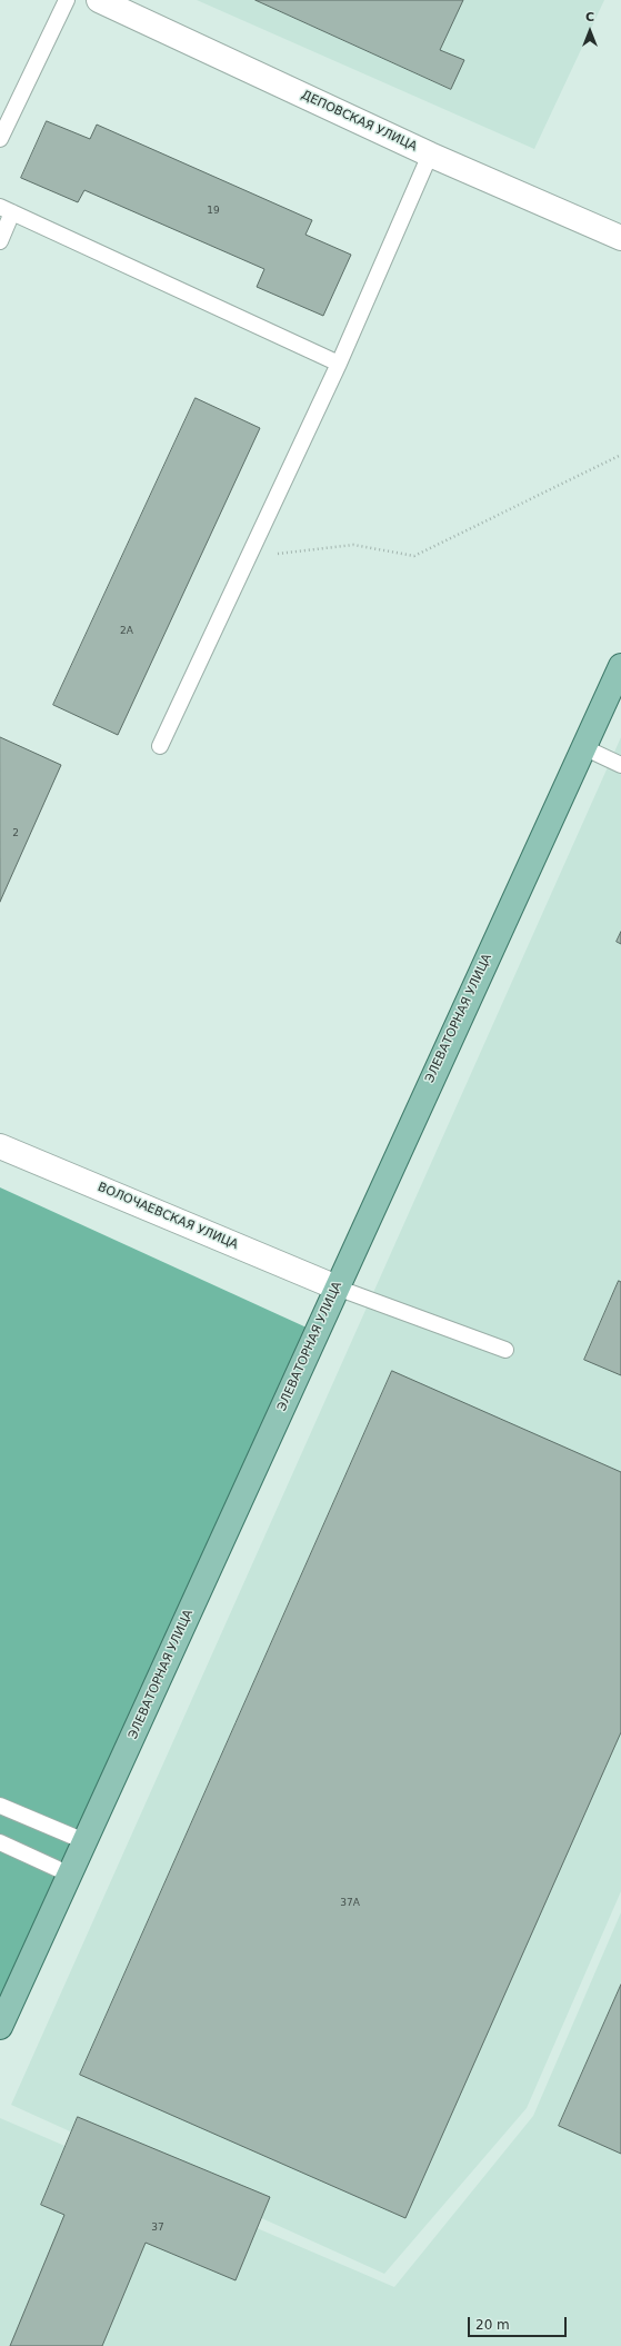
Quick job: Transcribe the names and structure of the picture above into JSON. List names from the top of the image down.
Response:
{
  "streets": {
    "main road": ["ЭЛЕВАТОРНАЯ УЛИЦА"],
    "street": ["ДЕПОВСКАЯ УЛИЦА", "ВОЛОЧАЕВСКАЯ УЛИЦА"]
  },
  "crossings": [
    ["ЭЛЕВАТОРНАЯ УЛИЦА", "ВОЛОЧАЕВСКАЯ УЛИЦА"]
  ],
  "house_numbers": [
    "19",
    "2А",
    "2",
    "37А",
    "37"
  ],
  "scale_bar": "20 m",
  "north": "top"
}
